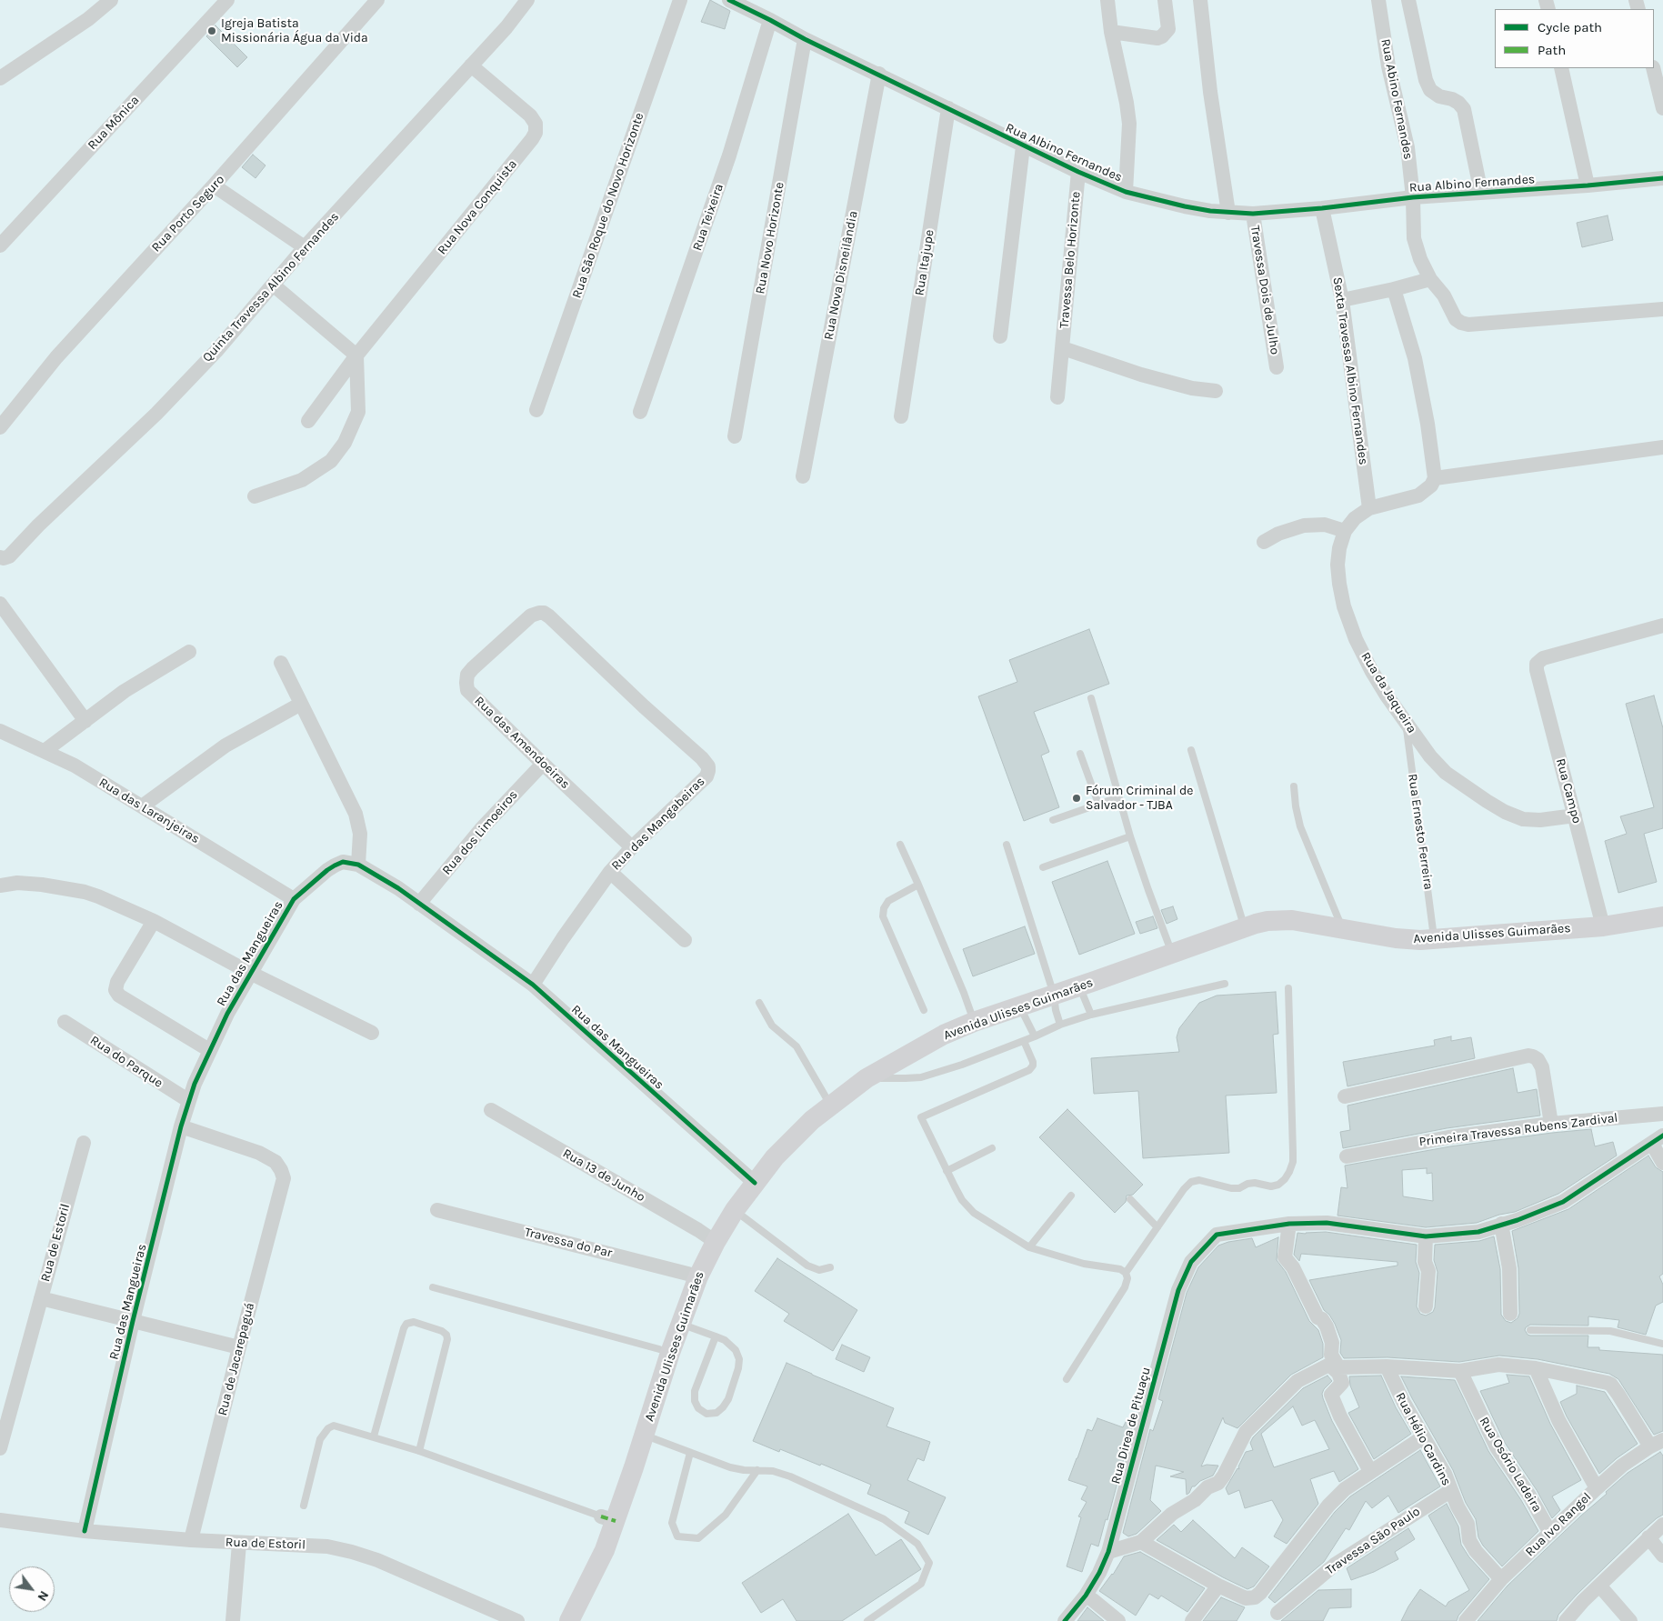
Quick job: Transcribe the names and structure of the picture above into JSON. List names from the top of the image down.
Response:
{
  "streets": {
    "main road": ["Avenida Ulisses Guimarães"],
    "street": [
      "Rua Abino Fernandes",
      "Rua Mônica",
      "Rua Albino Fernandes",
      "Rua São Roque do Novo Horizonte",
      "Rua Nova Conquista",
      "Rua Porto Seguro",
      "Rua Teixeira",
      "Rua Novo Horizonte",
      "Travessa Belo Horizonte",
      "Rua Itajupe",
      "Rua Nova Disneilândia",
      "Quinta Travessa Albino Fernandes",
      "Travessa Dois de Julho",
      "Sexta Travessa Albino Fernandes",
      "Rua da Jaqueira",
      "Rua das Amendoeiras",
      "Rua Campo",
      "Rua das Laranjeiras",
      "Rua das Mangabeiras",
      "Rua dos Limoeiros",
      "Rua das Mangueiras",
      "Rua do Parque",
      "Primeira Travessa Rubens Zardival",
      "Rua 13 de Junho",
      "Rua de Estoril",
      "Travessa do Par",
      "Rua de Jacarepaguá",
      "Rua Direa de Pituaçu",
      "Rua Hélio Cardins",
      "Rua Osório Ladeira",
      "Rua Ivo Rangel",
      "Travessa São Paulo"
    ],
    "lane": ["Rua Ernesto Ferreira"]
  },
  "crossings": [
    ["Rua Abino Fernandes", "Rua Albino Fernandes"],
    ["Rua Albino Fernandes", "Rua Teixeira"],
    ["Rua Albino Fernandes", "Rua Novo Horizonte"],
    ["Rua Albino Fernandes", "Travessa Belo Horizonte"],
    ["Rua Albino Fernandes", "Rua Itajupe"],
    ["Rua Albino Fernandes", "Rua Nova Disneilândia"],
    ["Rua Albino Fernandes", "Travessa Dois de Julho"],
    ["Rua Albino Fernandes", "Sexta Travessa Albino Fernandes"],
    ["Rua Nova Conquista", "Quinta Travessa Albino Fernandes"],
    ["Sexta Travessa Albino Fernandes", "Rua da Jaqueira"],
    ["Rua da Jaqueira", "Rua Campo"],
    ["Rua da Jaqueira", "Rua Ernesto Ferreira"],
    ["Rua das Amendoeiras", "Rua das Mangabeiras"],
    ["Rua das Amendoeiras", "Rua dos Limoeiros"],
    ["Rua Campo", "Avenida Ulisses Guimarães"],
    ["Rua das Laranjeiras", "Rua das Mangueiras"],
    ["Rua das Mangabeiras", "Rua das Mangueiras"],
    ["Rua Ernesto Ferreira", "Avenida Ulisses Guimarães"],
    ["Rua dos Limoeiros", "Rua das Mangueiras"],
    ["Avenida Ulisses Guimarães", "Rua das Mangueiras"],
    ["Avenida Ulisses Guimarães", "Rua 13 de Junho"],
    ["Avenida Ulisses Guimarães", "Travessa do Par"],
    ["Rua das Mangueiras", "Rua do Parque"],
    ["Rua das Mangueiras", "Rua de Estoril"],
    ["Rua das Mangueiras", "Rua de Jacarepaguá"],
    ["Rua de Estoril", "Rua de Jacarepaguá"],
    ["Rua Hélio Cardins", "Rua Ivo Rangel"],
    ["Rua Hélio Cardins", "Travessa São Paulo"],
    ["Rua Osório Ladeira", "Rua Ivo Rangel"]
  ],
  "places": ["Igreja Batista Missionária Água da Vida", "Fórum Criminal de Salvador - TJBA"],
  "legend": ["Cycle path", "Path"],
  "north": "bottom right"
}
